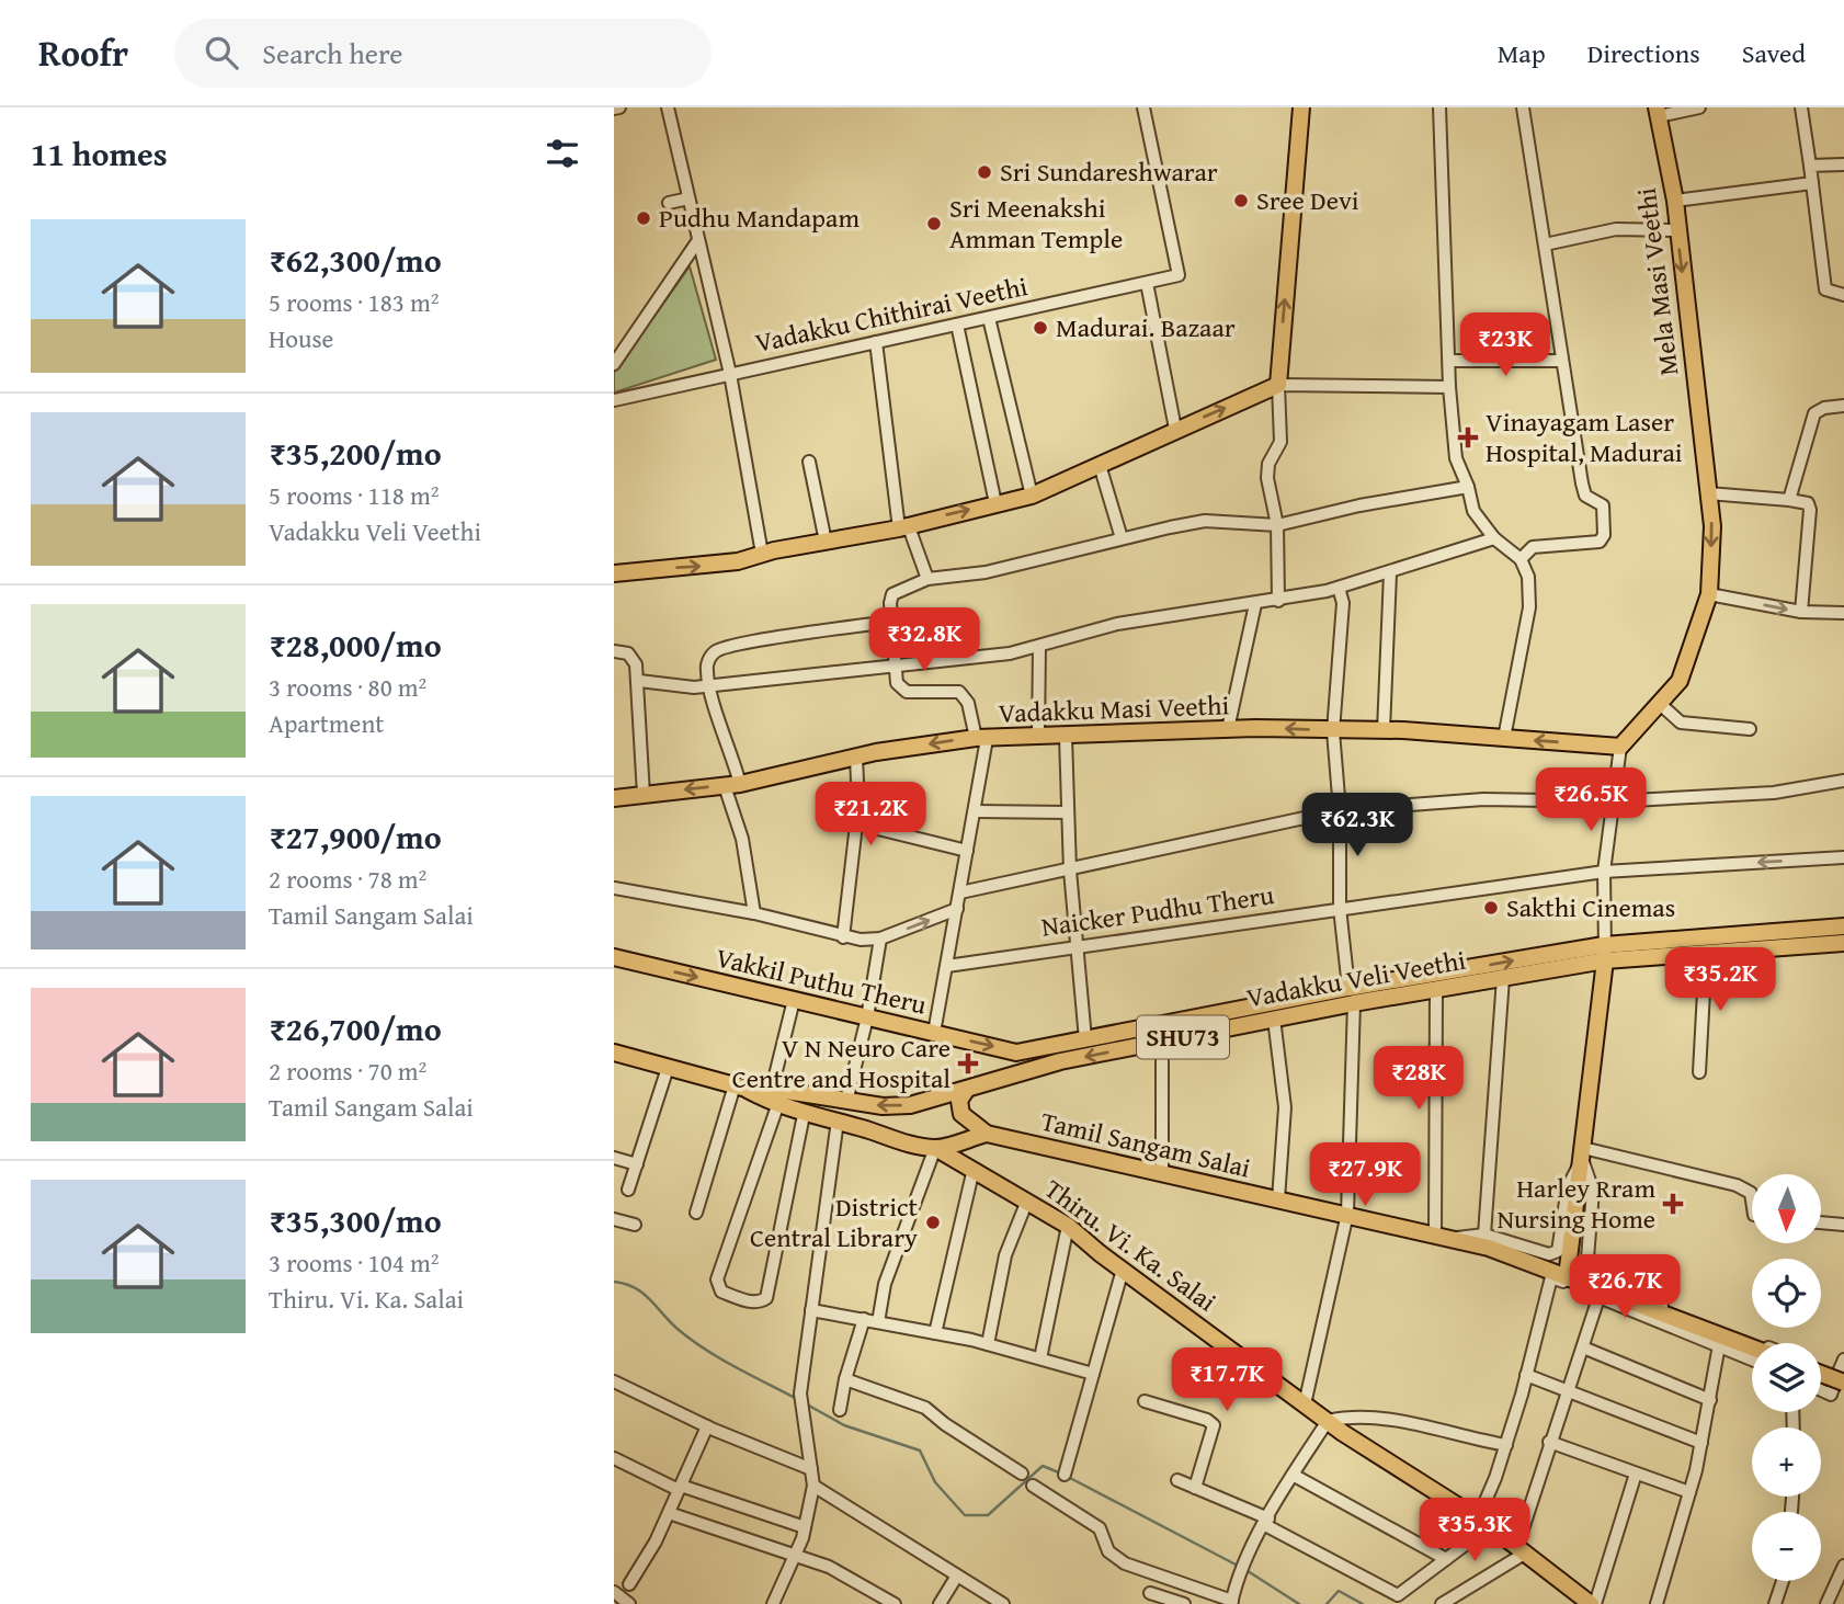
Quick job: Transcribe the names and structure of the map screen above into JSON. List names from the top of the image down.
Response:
{
  "streets": {
    "main road": [
      "Mela Masi Veethi",
      "Vadakku Masi Veethi",
      "Vadakku Veli Veethi",
      "Vakkil Puthu Theru",
      "SHU73",
      "Tamil Sangam Salai",
      "Thiru. Vi. Ka. Salai"
    ],
    "street": ["Vadakku Chithirai Veethi", "Naicker Pudhu Theru"]
  },
  "crossings": [
    ["Mela Masi Veethi", "Vadakku Masi Veethi"],
    ["Vadakku Veli Veethi", "Vakkil Puthu Theru"],
    ["Vadakku Veli Veethi", "Thiru. Vi. Ka. Salai"]
  ],
  "one_way": ["Mela Masi Veethi", "Vadakku Masi Veethi", "Vakkil Puthu Theru"],
  "places": {
    "other": [
      "Sri Sundareshwarar",
      "Sree Devi",
      "Pudhu Mandapam",
      "Sri Meenakshi Amman Temple",
      "Madurai. Bazaar",
      "Sakthi Cinemas",
      "District Central Library"
    ],
    "health": ["Vinayagam Laser Hospital, Madurai", "V N Neuro Care Centre and Hospital", "Harley Rram Nursing Home"]
  },
  "north": "bottom",
  "page": {
    "header": "Roofr",
    "search": "Search here",
    "nav": ["Map", "Directions", "Saved"],
    "heading": "11 homes",
    "list": [
      {
        "name": "₹62,300/mo",
        "note": "5 rooms · 183 m² · House"
      },
      {
        "name": "₹35,200/mo",
        "note": "5 rooms · 118 m² · Vadakku Veli Veethi"
      },
      {
        "name": "₹28,000/mo",
        "note": "3 rooms · 80 m² · Apartment"
      },
      {
        "name": "₹27,900/mo",
        "note": "2 rooms · 78 m² · Tamil Sangam Salai"
      },
      {
        "name": "₹26,700/mo",
        "note": "2 rooms · 70 m² · Tamil Sangam Salai"
      },
      {
        "name": "₹35,300/mo",
        "note": "3 rooms · 104 m² · Thiru. Vi. Ka. Salai"
      }
    ],
    "price": [
      "₹23K",
      "₹32.8K",
      "₹26.5K",
      "₹21.2K",
      "₹62.3K",
      "₹35.2K",
      "₹28K",
      "₹27.9K",
      "₹26.7K",
      "₹17.7K",
      "₹35.3K"
    ],
    "map_buttons": ["+", "−"]
  }
}
